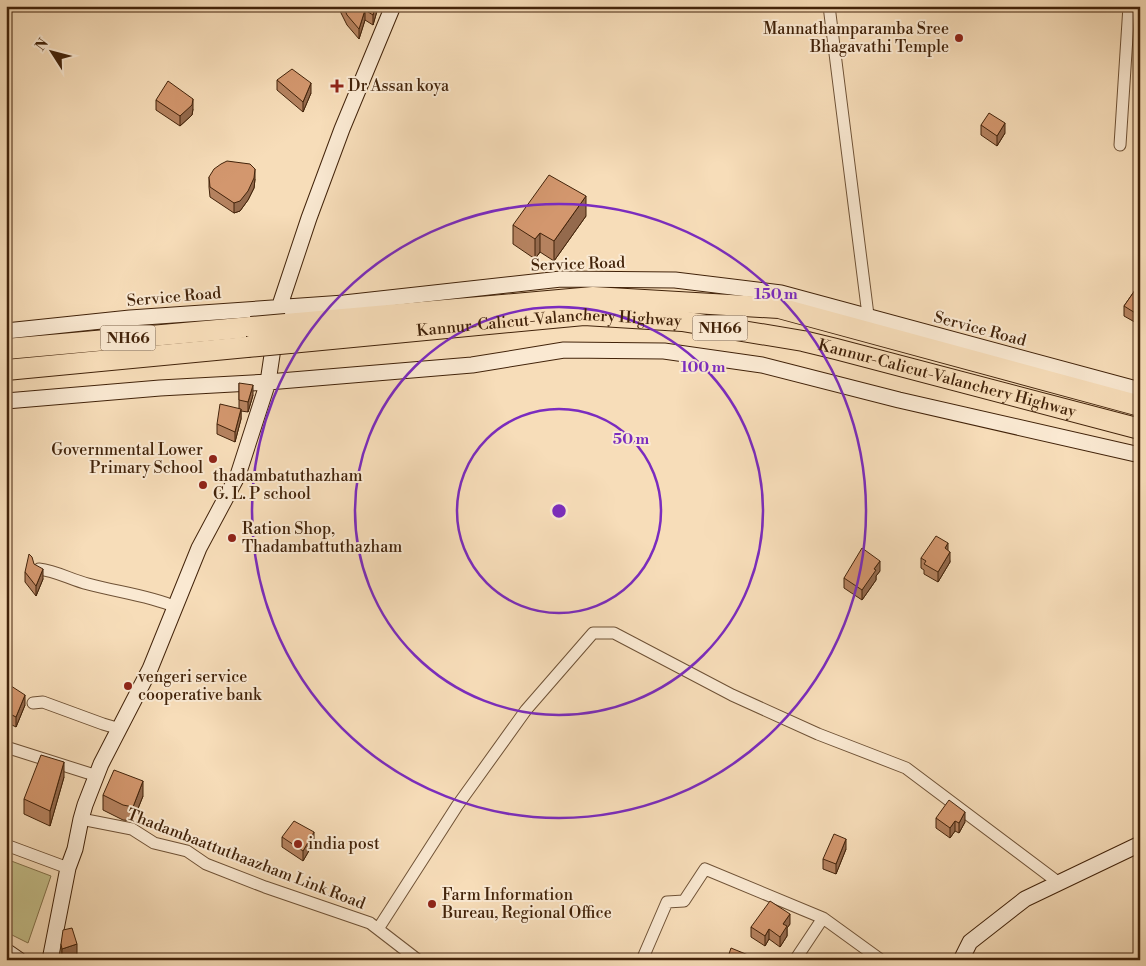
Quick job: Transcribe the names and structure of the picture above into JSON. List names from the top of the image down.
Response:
{
  "streets": {
    "highway": ["Kannur-Calicut-Valanchery Highway", "NH66"],
    "street": ["Service Road", "Thadambaattuthaazham Link Road"]
  },
  "crossings": [
    ["Service Road", "Kannur-Calicut-Valanchery Highway"],
    ["Service Road", "NH66"],
    ["Kannur-Calicut-Valanchery Highway", "NH66"]
  ],
  "places": {
    "other": [
      "Mannathamparamba Sree Bhagavathi Temple",
      "Governmental Lower Primary School",
      "thadambatuthazham G. L. P school",
      "Ration Shop, Thadambattuthazham",
      "vengeri service cooperative bank",
      "india post",
      "Farm Information Bureau, Regional Office"
    ],
    "health": ["Dr Assan koya"]
  },
  "north": "top left",
  "rings": ["150 m", "100 m", "50 m"]
}
